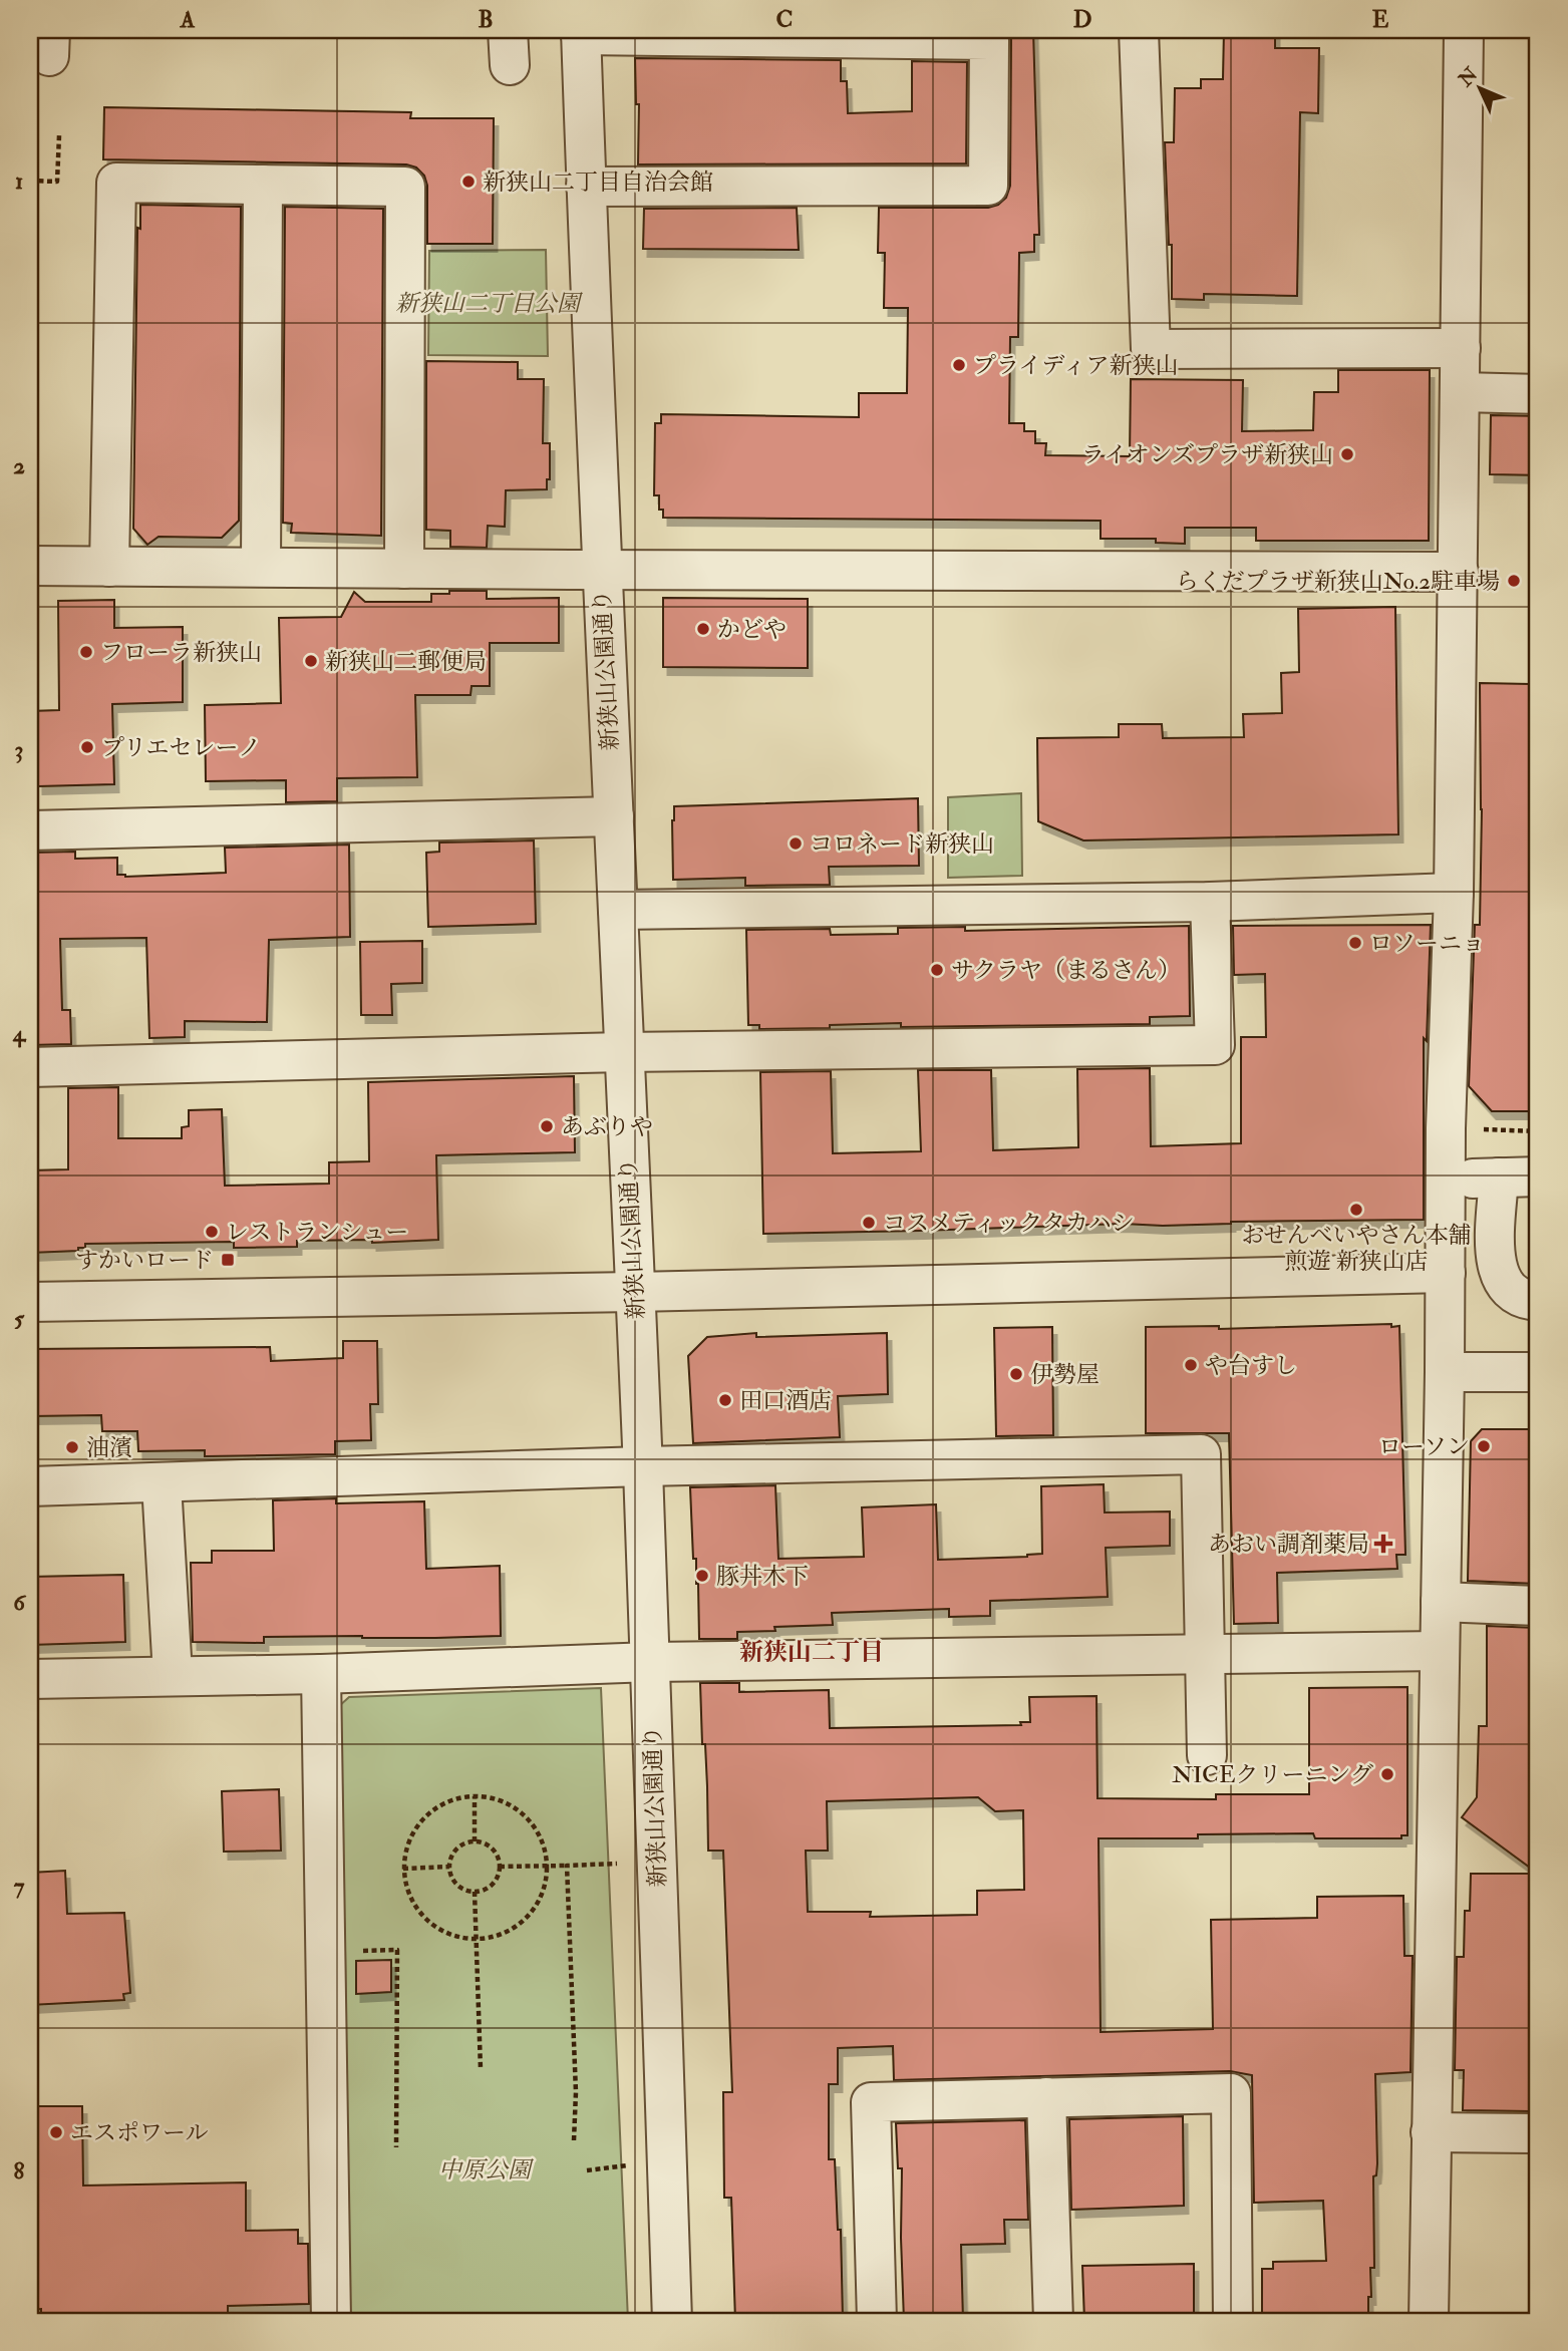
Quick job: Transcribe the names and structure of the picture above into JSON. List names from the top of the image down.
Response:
{
  "streets": {
    "street": ["新狭山公園通り"]
  },
  "districts": ["新狭山二丁目"],
  "parks": ["新狭山二丁目公園", "中原公園"],
  "places": {
    "other": [
      "新狭山二丁目自治会館",
      "プライディア新狭山",
      "ライオンズプラザ新狭山",
      "らくだプラザ新狭山No.2駐車場",
      "かどや",
      "フローラ新狭山",
      "新狭山二郵便局",
      "プリエセレーノ",
      "コロネード新狭山",
      "ロソーニョ",
      "サクラヤ（まるさん）",
      "あぶりや",
      "おせんべいやさん本舗 煎遊 新狭山店",
      "コスメティックタカハシ",
      "レストランシュー",
      "や台すし",
      "伊勢屋",
      "田口酒店",
      "ローソン",
      "油濱",
      "豚丼木下",
      "NICEクリーニング",
      "エスポワール"
    ],
    "transit": ["すかいロード"],
    "health": ["あおい調剤薬局"]
  },
  "north": "top left",
  "grid": {
    "columns": [
      "A",
      "B",
      "C",
      "D",
      "E"
    ],
    "rows": [
      "1",
      "2",
      "3",
      "4",
      "5",
      "6",
      "7",
      "8"
    ]
  }
}
